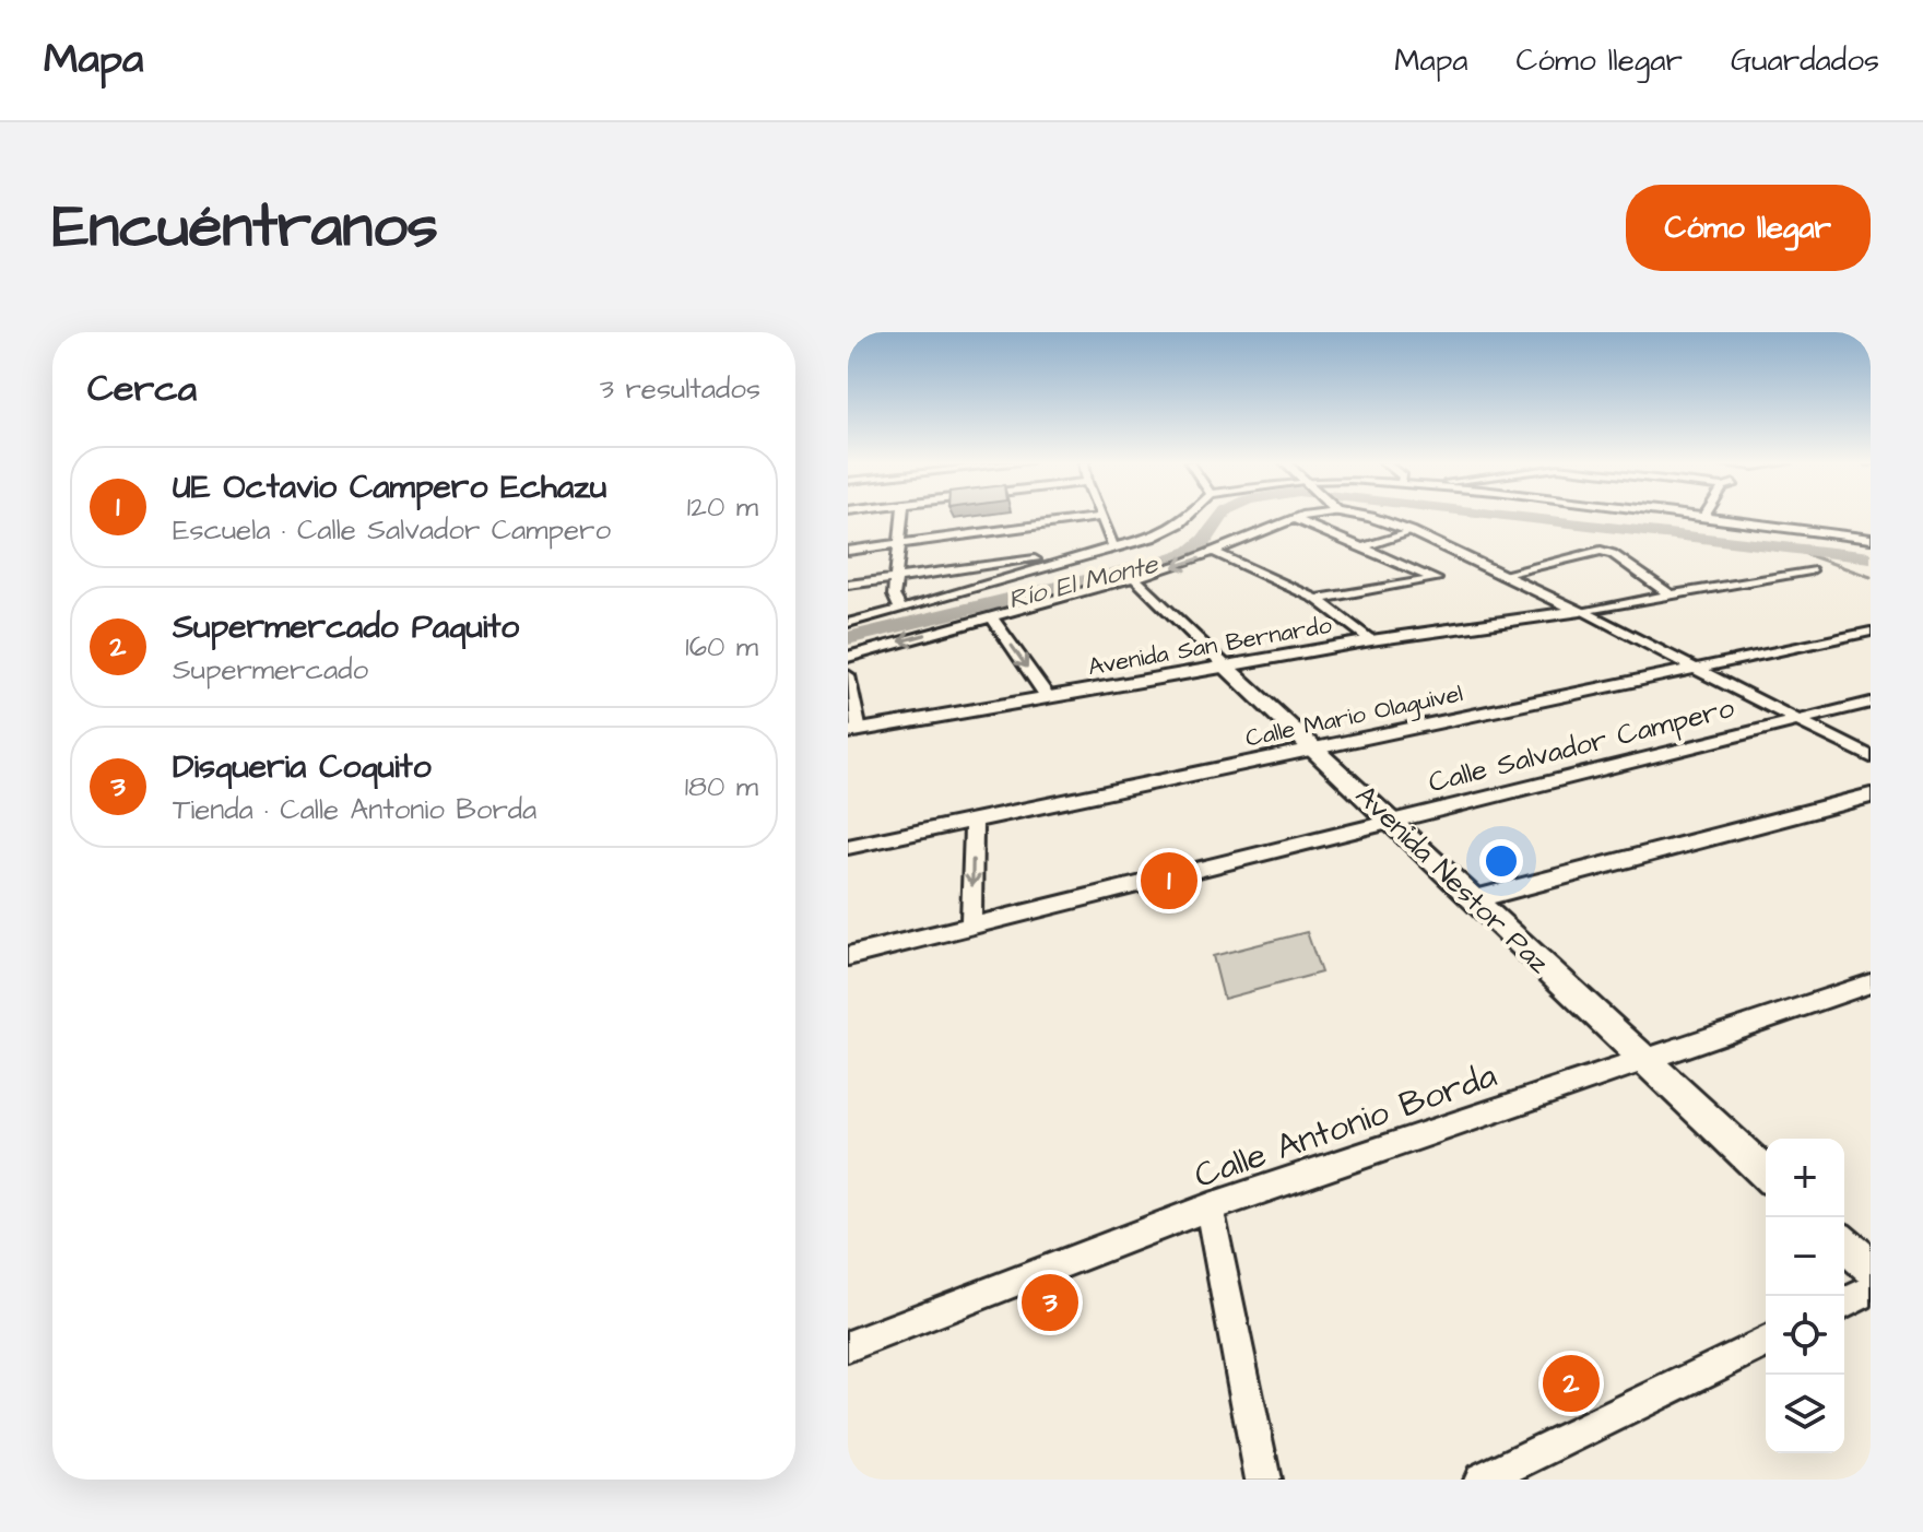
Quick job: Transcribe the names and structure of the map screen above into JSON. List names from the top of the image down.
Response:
{
  "streets": {
    "street": [
      "Avenida San Bernardo",
      "Calle Mario Olaguivel",
      "Calle Salvador Campero",
      "Avenida Nestor Paz",
      "Calle Antonio Borda"
    ]
  },
  "crossings": [
    ["Avenida San Bernardo", "Avenida Nestor Paz"],
    ["Calle Mario Olaguivel", "Avenida Nestor Paz"],
    ["Calle Salvador Campero", "Avenida Nestor Paz"],
    ["Avenida Nestor Paz", "Calle Antonio Borda"]
  ],
  "water": ["Río El Monte"],
  "page": {
    "header": "Mapa",
    "nav": ["Mapa", "Cómo llegar", "Guardados"],
    "title": "Encuéntranos",
    "buttons": "Cómo llegar",
    "heading": ["Cerca", "3 resultados"],
    "list": [
      {
        "mark": "1",
        "name": "UE Octavio Campero Echazu",
        "note": "Escuela · Calle Salvador Campero",
        "value": "120 m"
      },
      {
        "mark": "2",
        "name": "Supermercado Paquito",
        "note": "Supermercado",
        "value": "160 m"
      },
      {
        "mark": "3",
        "name": "Disqueria Coquito",
        "note": "Tienda · Calle Antonio Borda",
        "value": "180 m"
      }
    ],
    "pins": ["1", "3", "2"],
    "map_buttons": ["+", "−"]
  }
}
